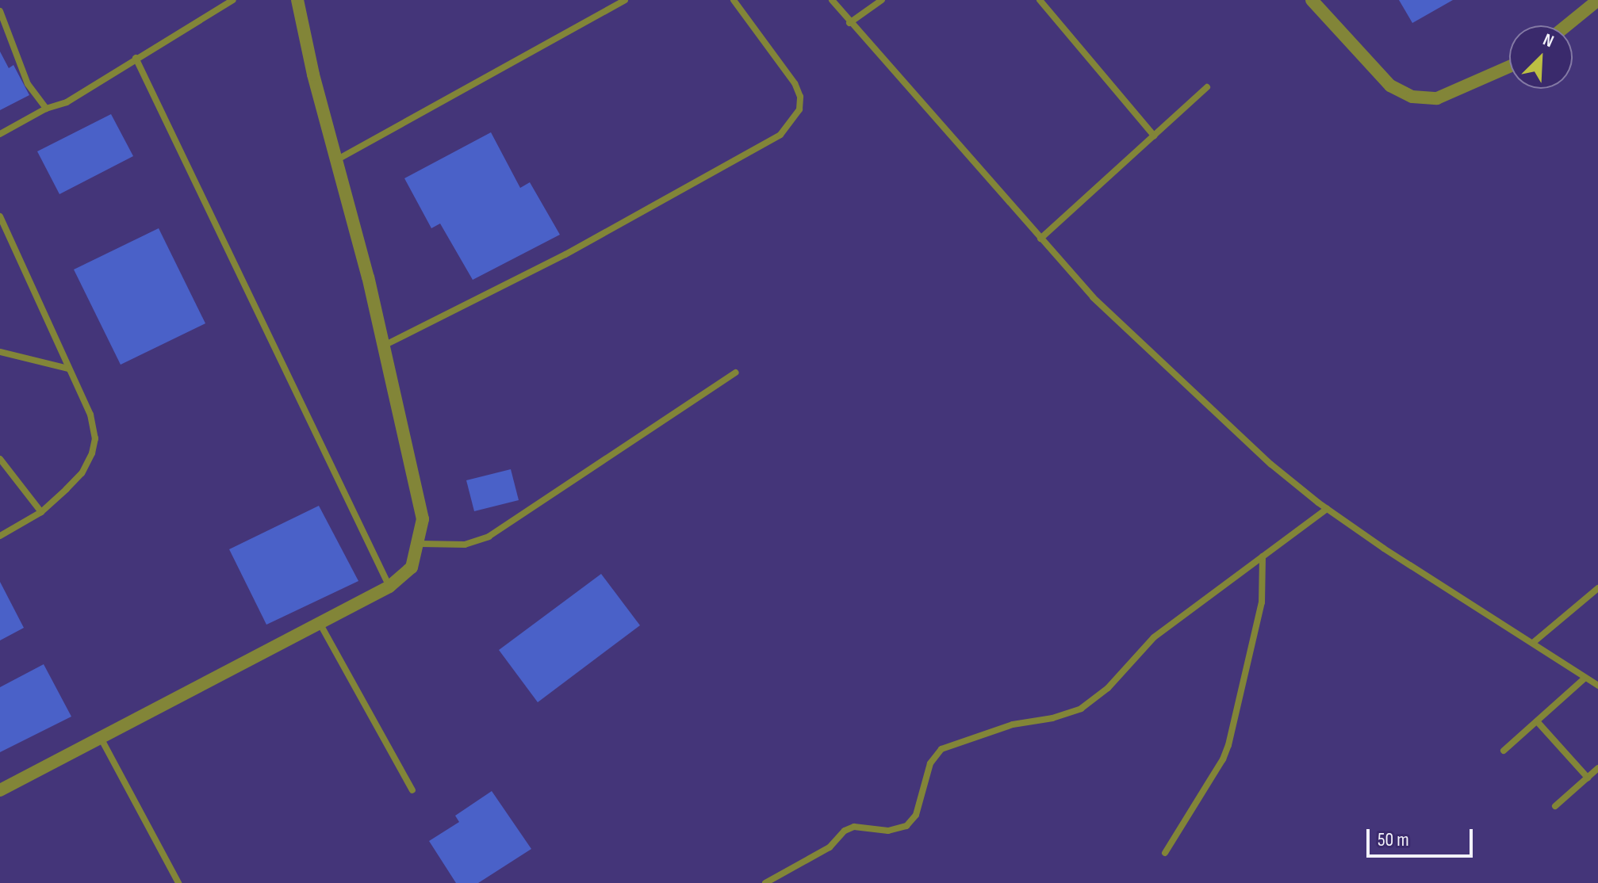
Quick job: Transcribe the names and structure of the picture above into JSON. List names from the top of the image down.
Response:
{
  "scale_bar": "50 m",
  "north": "top right"
}
